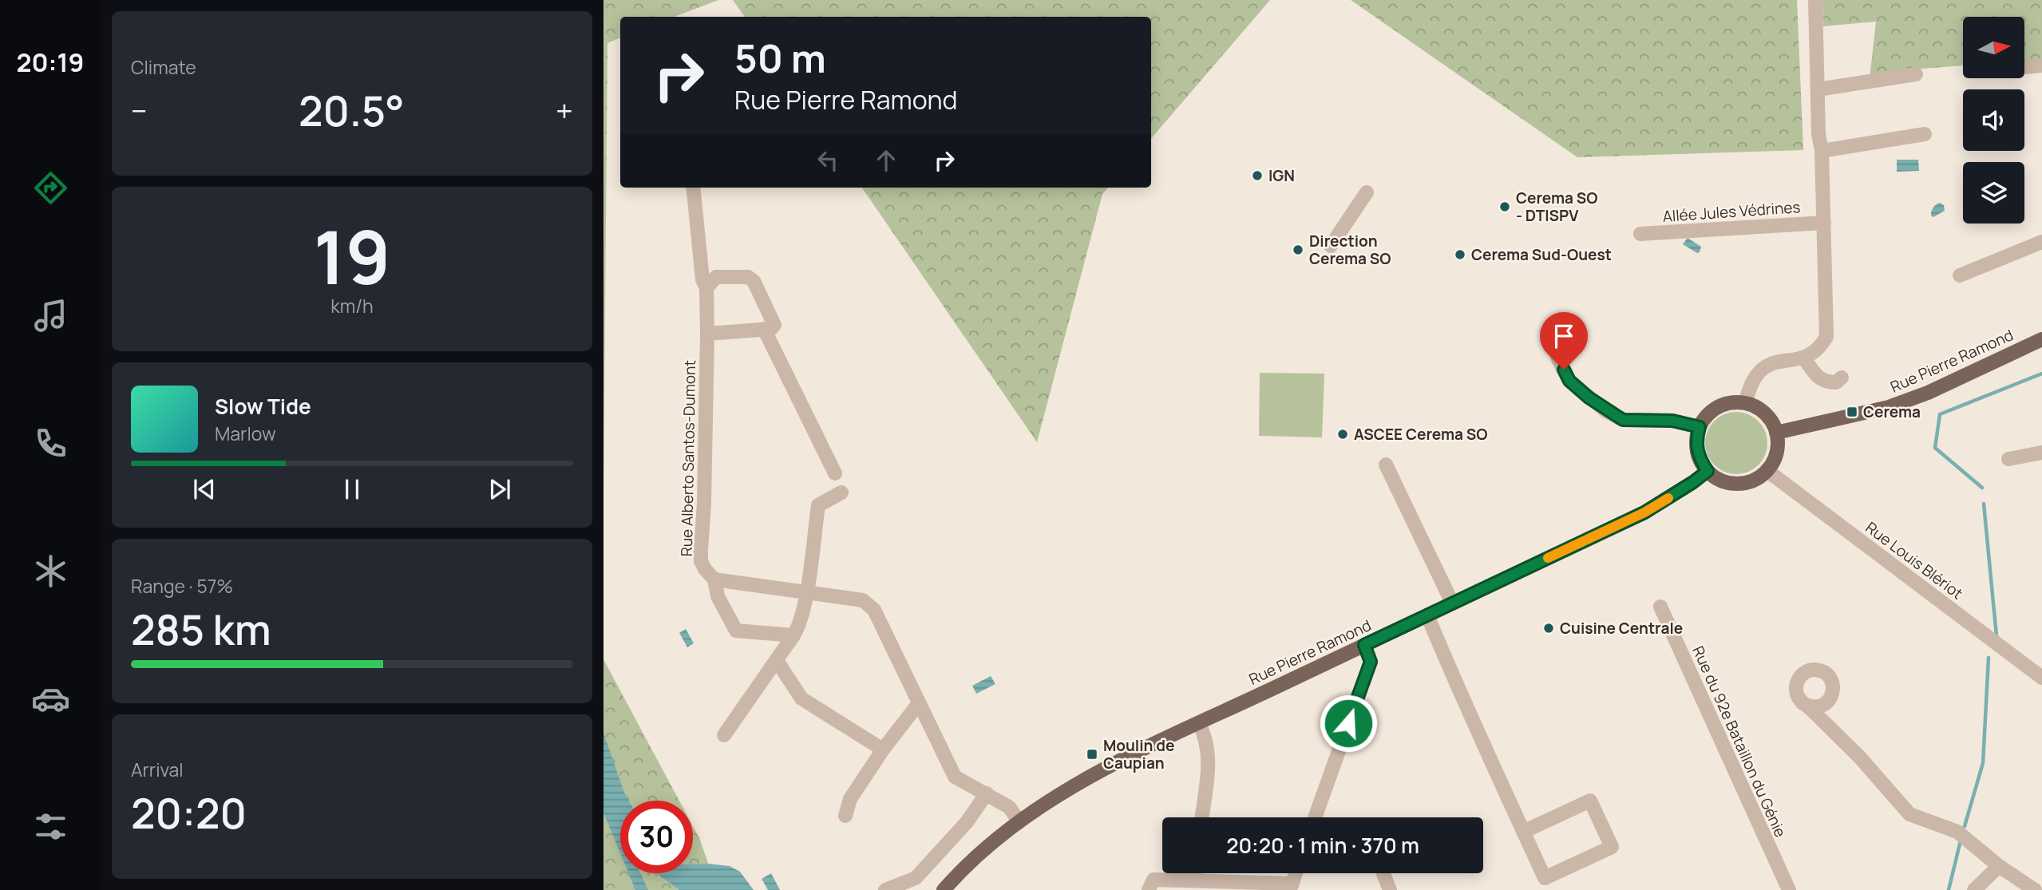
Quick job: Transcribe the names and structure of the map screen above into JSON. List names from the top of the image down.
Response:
{
  "streets": {
    "main road": ["Rue Pierre Ramond"],
    "street": [
      "Allée Jules Védrines",
      "Rue Alberto Santos-Dumont",
      "Rue Louis Blériot",
      "Rue du 92e Bataillon du Génie"
    ]
  },
  "crossings": [
    ["Rue Pierre Ramond", "Rue Louis Blériot"]
  ],
  "places": {
    "other": [
      "IGN",
      "Cerema SO - DTISPV",
      "Direction Cerema SO",
      "Cerema Sud-Ouest",
      "ASCEE Cerema SO",
      "Cuisine Centrale"
    ],
    "transit": ["Cerema", "Moulin de Caupian"]
  },
  "north": "right",
  "page": {
    "tabs": "20:19",
    "tile": [
      "Climate",
      ["19", "km/h"],
      ["Range · 57%", "285 km"],
      ["Arrival", "20:20"]
    ],
    "turn": ["50 m", "Rue Pierre Ramond"],
    "heat": ["−", "20.5°", "+"],
    "song": ["Slow Tide", "Marlow"],
    "limit": "30",
    "trip": "20:20 · 1 min · 370 m"
  }
}
